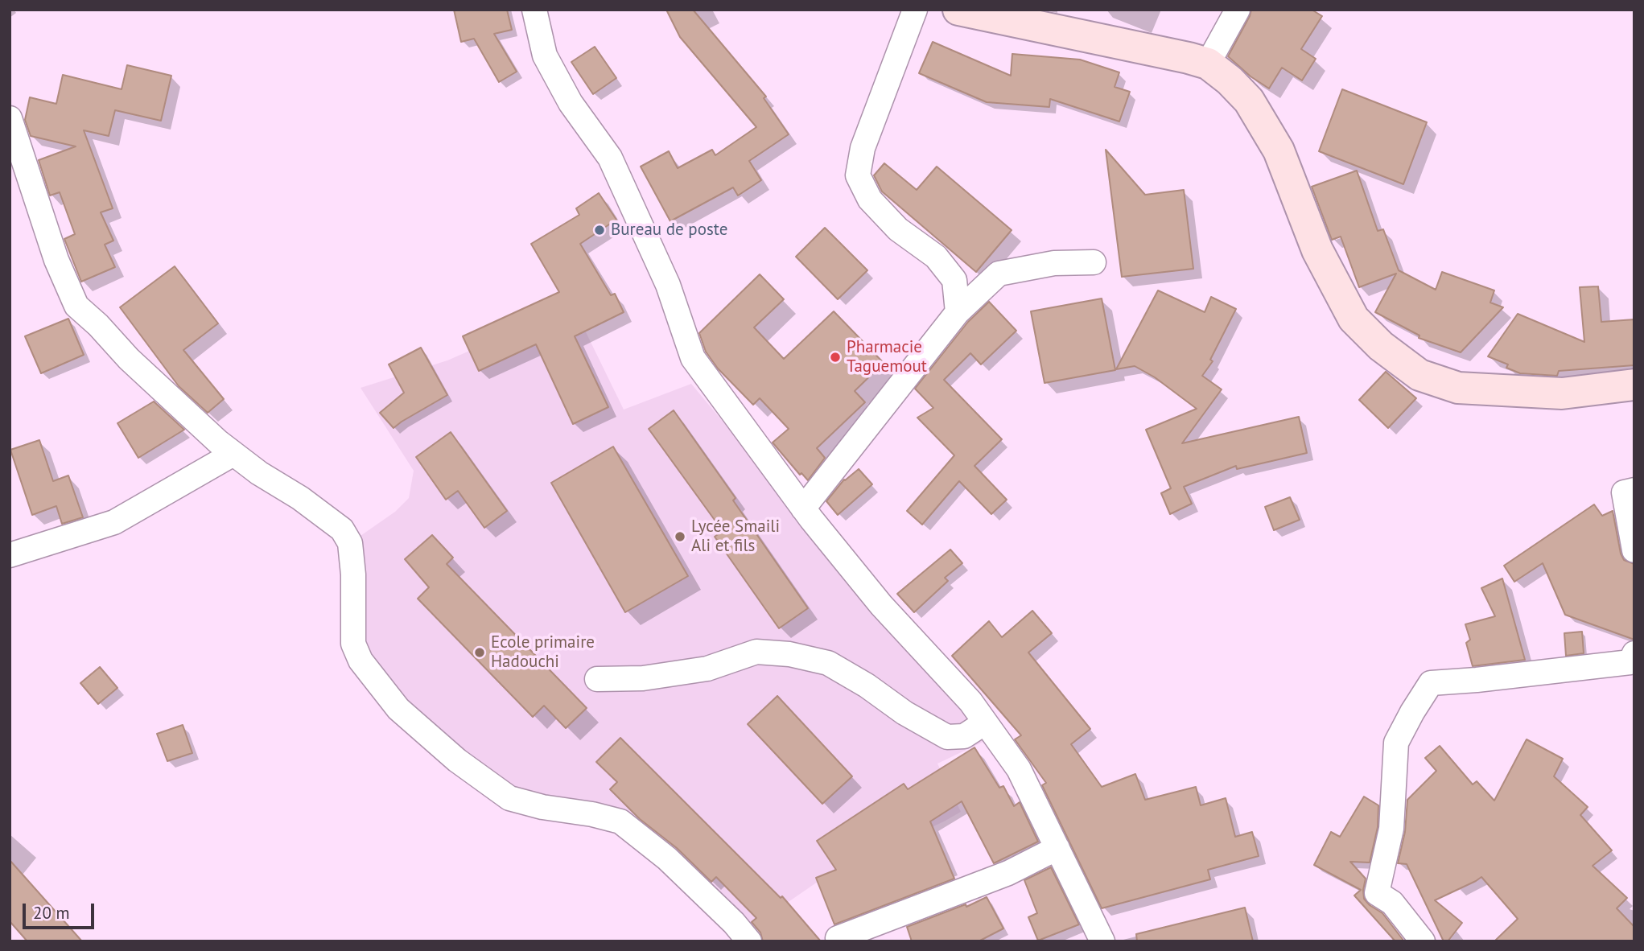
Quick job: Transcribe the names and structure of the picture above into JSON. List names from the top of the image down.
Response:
{
  "places": [
    "Bureau de poste",
    "Pharmacie Taguemout",
    "Lycée Smaili Ali et fils",
    "Ecole primaire Hadouchi"
  ],
  "scale_bar": "20 m"
}
